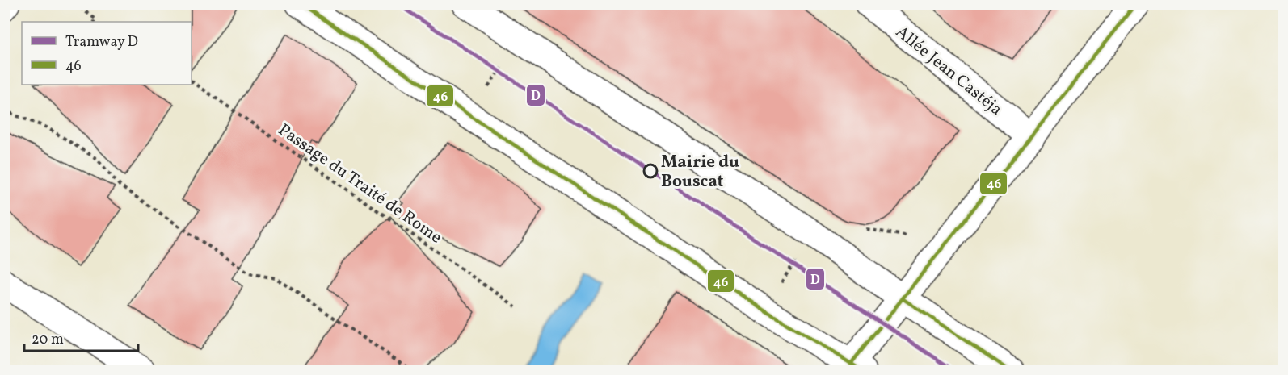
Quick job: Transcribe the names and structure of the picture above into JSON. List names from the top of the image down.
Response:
{
  "streets": {
    "main road": ["Allée Jean Castéja"],
    "path": ["Passage du Traité de Rome"]
  },
  "places": ["Mairie du Bouscat"],
  "lines": ["tram line D", "transit line 46"],
  "legend": ["Tramway D", "46"],
  "scale_bar": "20 m"
}
